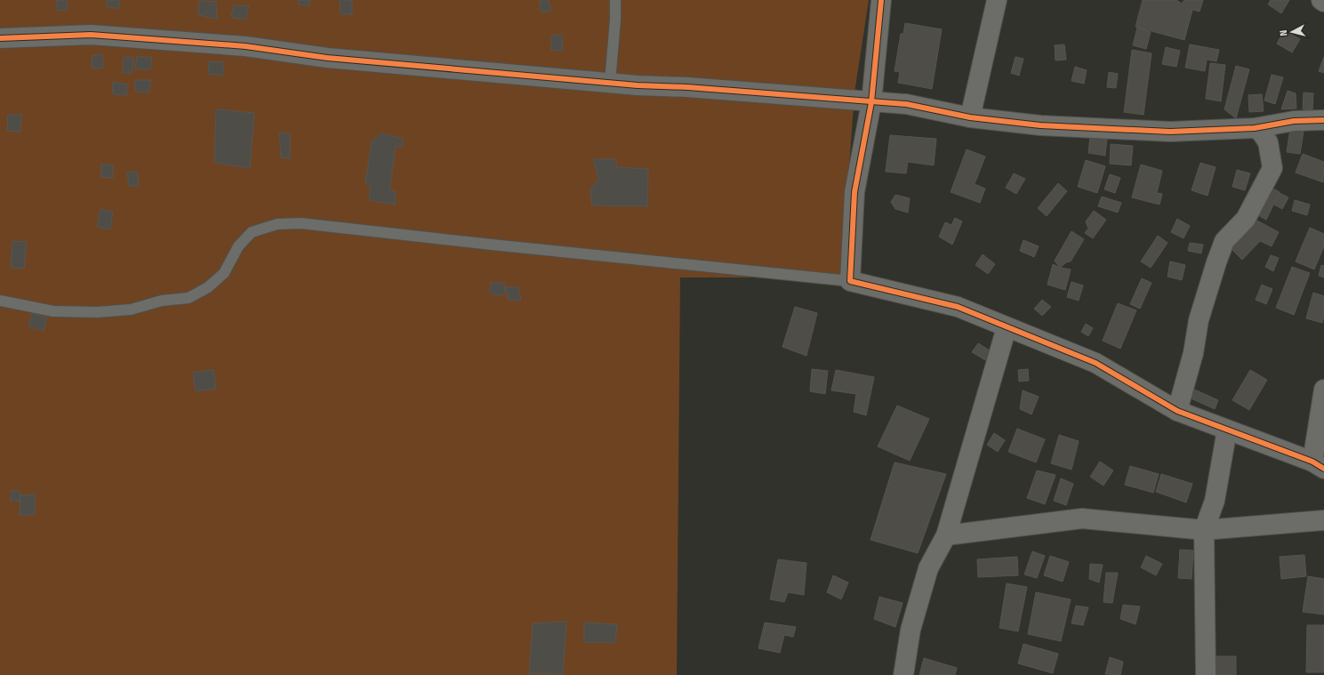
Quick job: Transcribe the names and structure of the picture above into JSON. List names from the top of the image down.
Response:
{
  "north": "left"
}
